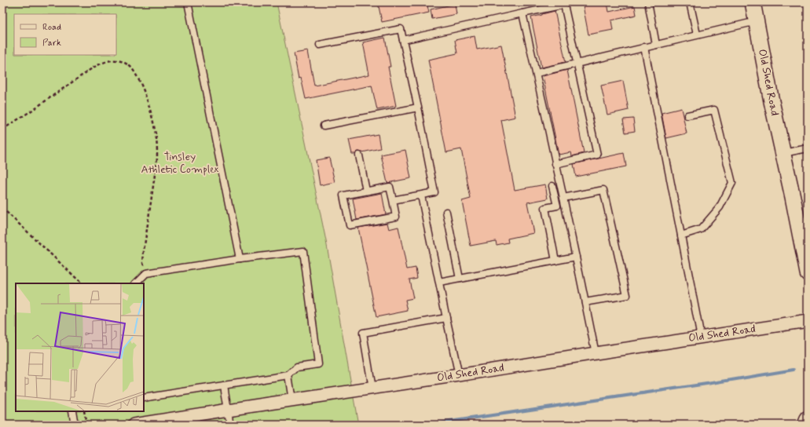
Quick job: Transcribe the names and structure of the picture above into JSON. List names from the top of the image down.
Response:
{
  "streets": {
    "street": ["Old Shed Road"]
  },
  "parks": ["Tinsley Athletic Complex"],
  "legend": ["Road", "Park"]
}
